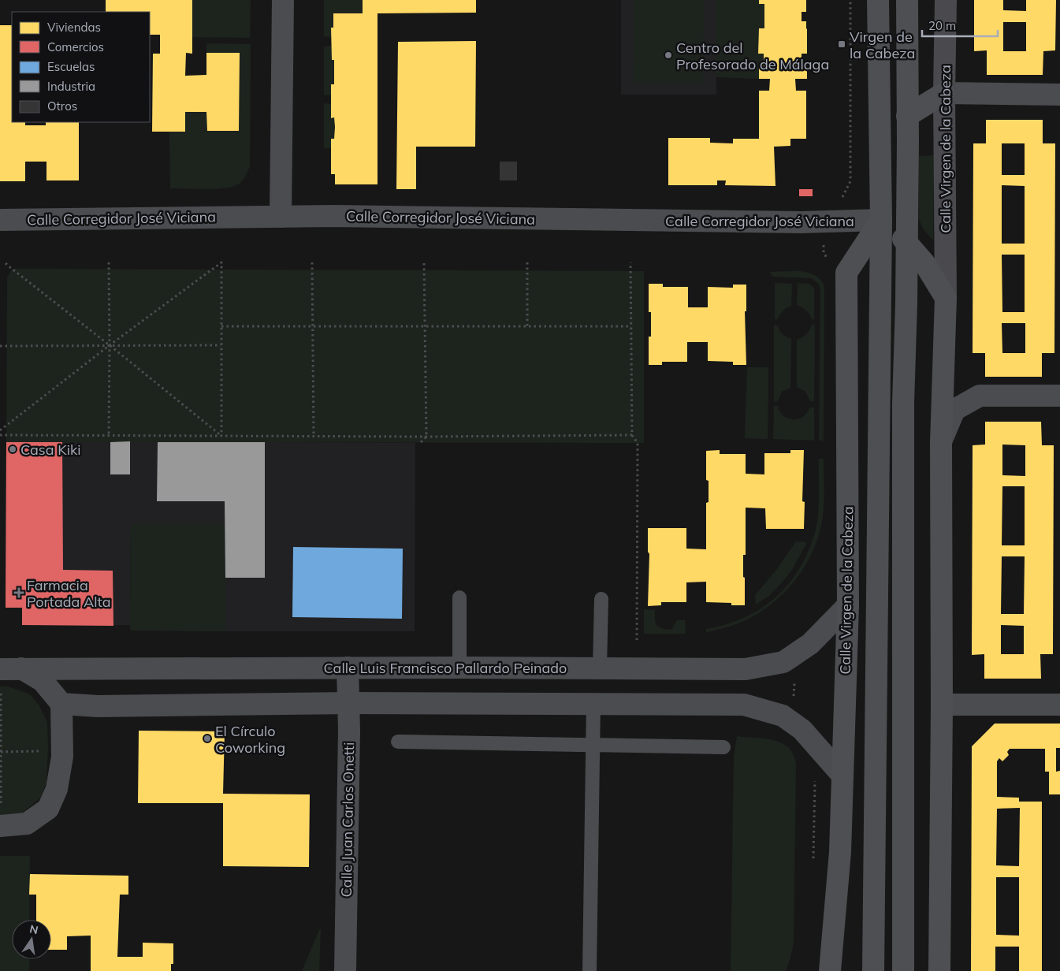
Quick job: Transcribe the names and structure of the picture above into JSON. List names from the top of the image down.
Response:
{
  "streets": {
    "main road": ["Calle Virgen de la Cabeza"],
    "street": ["Calle Corregidor José Viciana", "Calle Luis Francisco Pallardo Peinado", "Calle Juan Carlos Onetti"]
  },
  "crossings": [
    ["Calle Virgen de la Cabeza", "Calle Corregidor José Viciana"],
    ["Calle Virgen de la Cabeza", "Calle Luis Francisco Pallardo Peinado"],
    ["Calle Luis Francisco Pallardo Peinado", "Calle Juan Carlos Onetti"]
  ],
  "places": {
    "transit": ["Virgen de la Cabeza"],
    "other": ["Centro del Profesorado de Málaga", "Casa Kiki", "El Círculo Coworking"],
    "health": ["Farmacia Portada Alta"]
  },
  "legend": [
    "Viviendas",
    "Comercios",
    "Escuelas",
    "Industria",
    "Otros"
  ],
  "scale_bar": "20 m",
  "north": "top"
}
